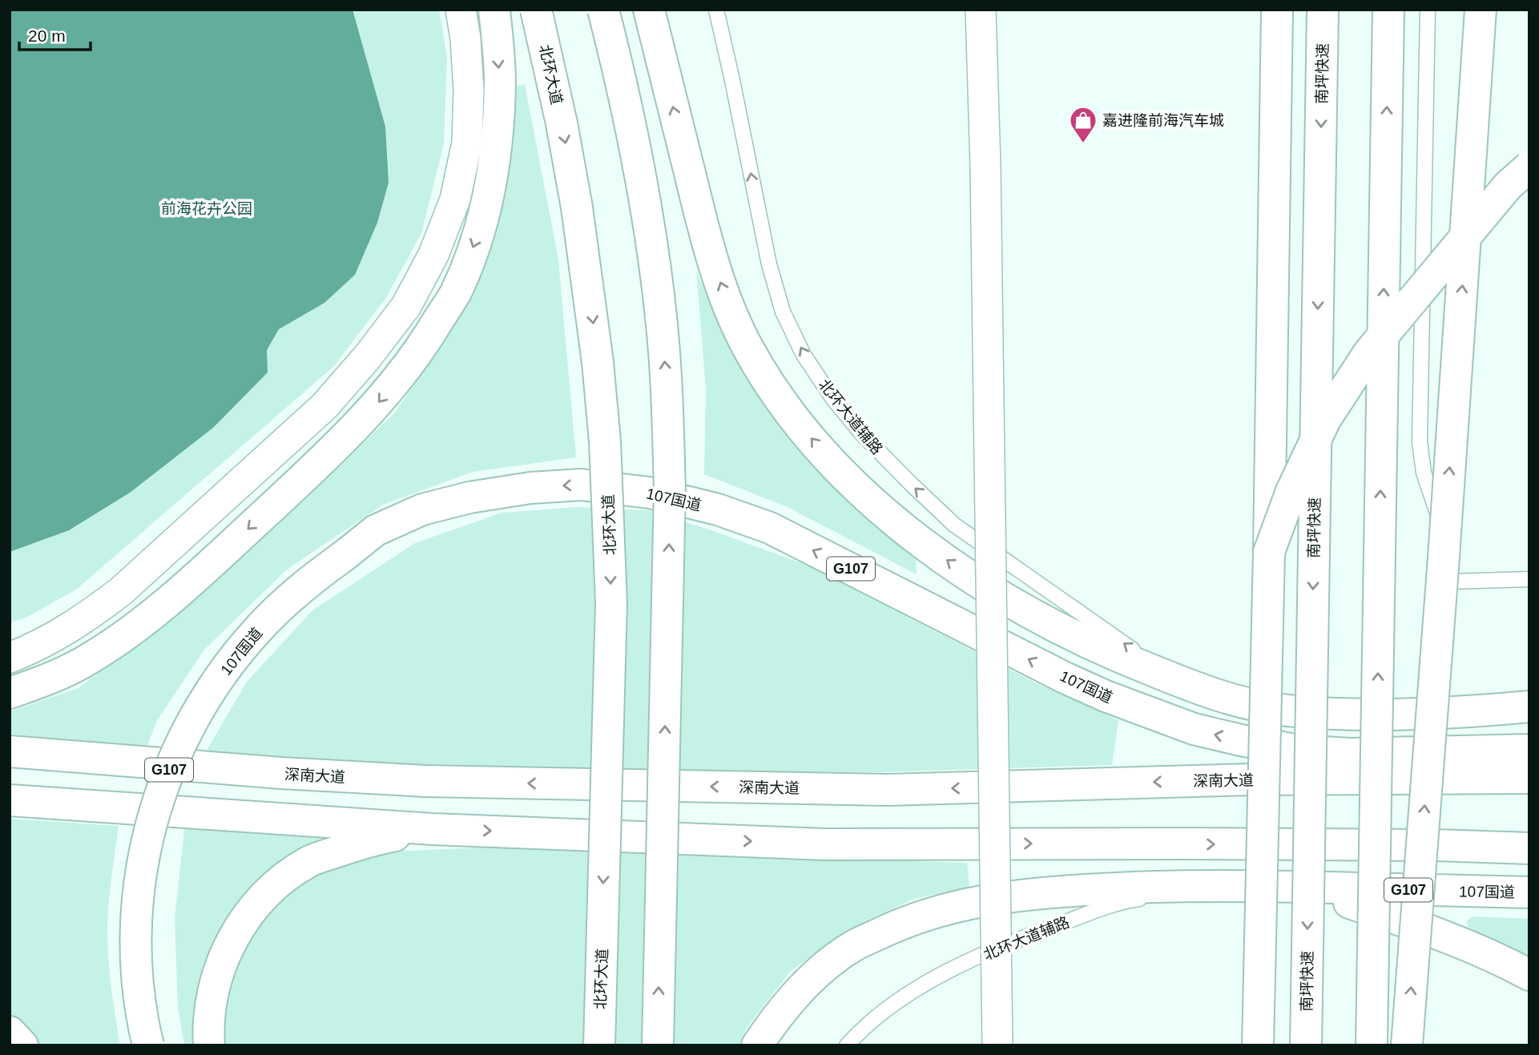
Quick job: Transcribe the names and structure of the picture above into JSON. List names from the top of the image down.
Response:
{
  "streets": {
    "main road": [
      "南坪快速",
      "北环大道",
      "107国道",
      "G107",
      "深南大道"
    ],
    "lane": ["北环大道辅路"]
  },
  "crossings": [
    ["北环大道辅路", "107国道"]
  ],
  "one_way": ["北环大道辅路"],
  "parks": ["前海花卉公园"],
  "places": {
    "shop": ["嘉进隆前海汽车城"]
  },
  "scale_bar": "20 m"
}
